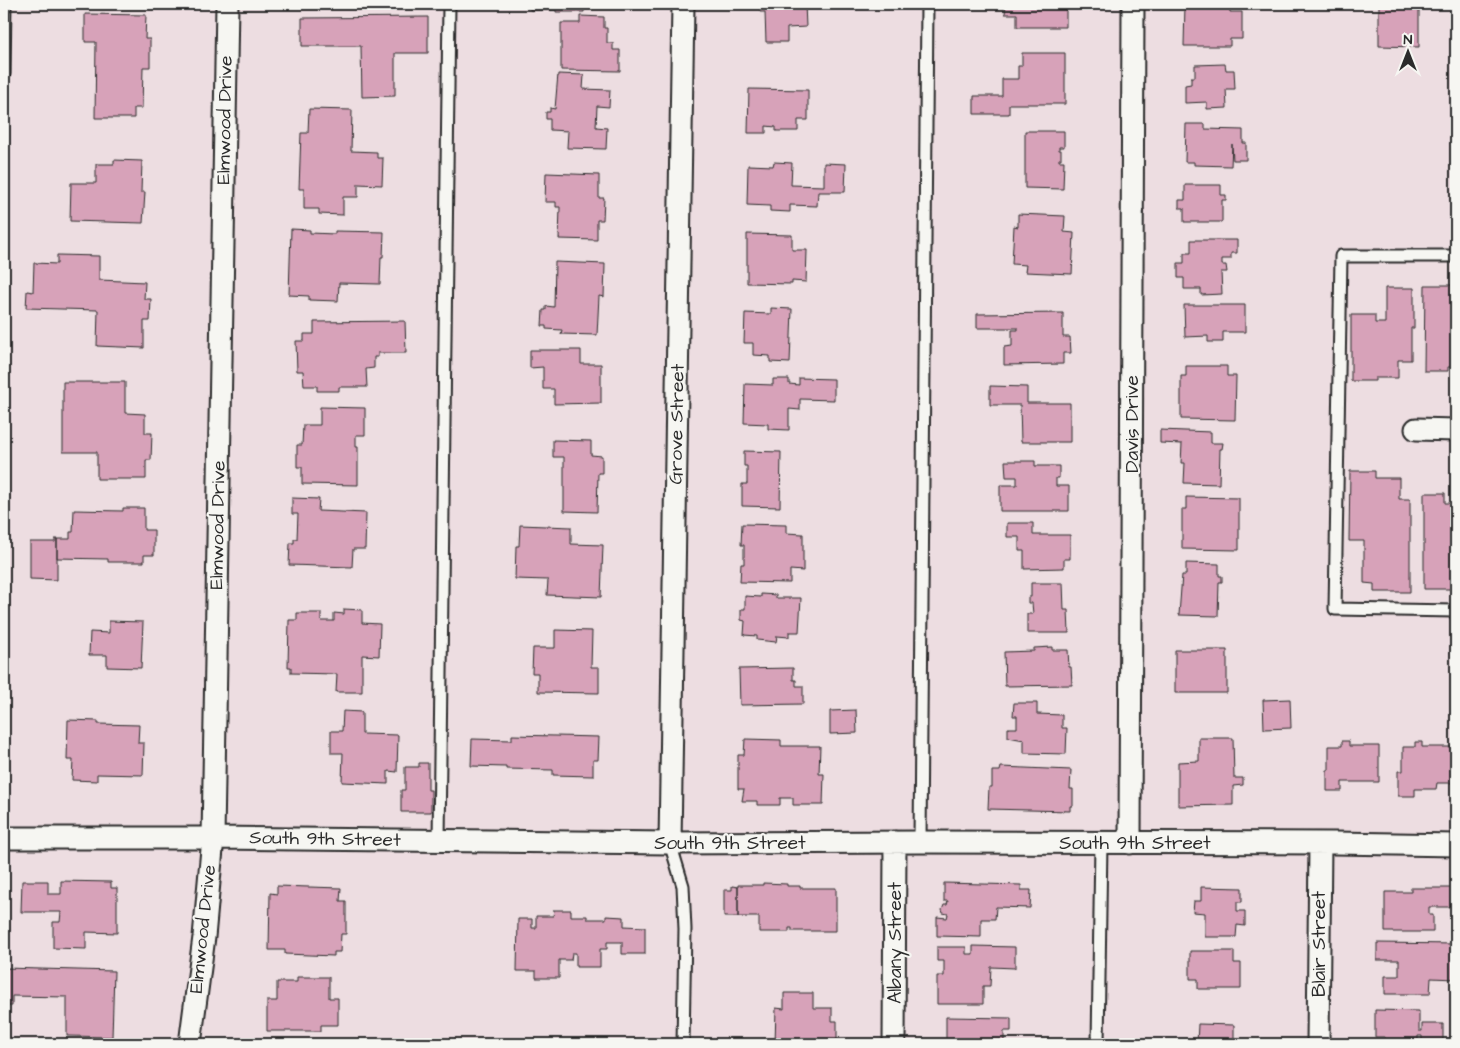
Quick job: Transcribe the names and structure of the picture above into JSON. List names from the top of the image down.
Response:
{
  "streets": {
    "street": [
      "Elmwood Drive",
      "Grove Street",
      "Davis Drive",
      "South 9th Street",
      "Albany Street",
      "Blair Street"
    ]
  },
  "crossings": [
    ["Elmwood Drive", "South 9th Street"],
    ["Grove Street", "South 9th Street"],
    ["Davis Drive", "South 9th Street"],
    ["South 9th Street", "Albany Street"],
    ["South 9th Street", "Blair Street"]
  ],
  "north": "top"
}
